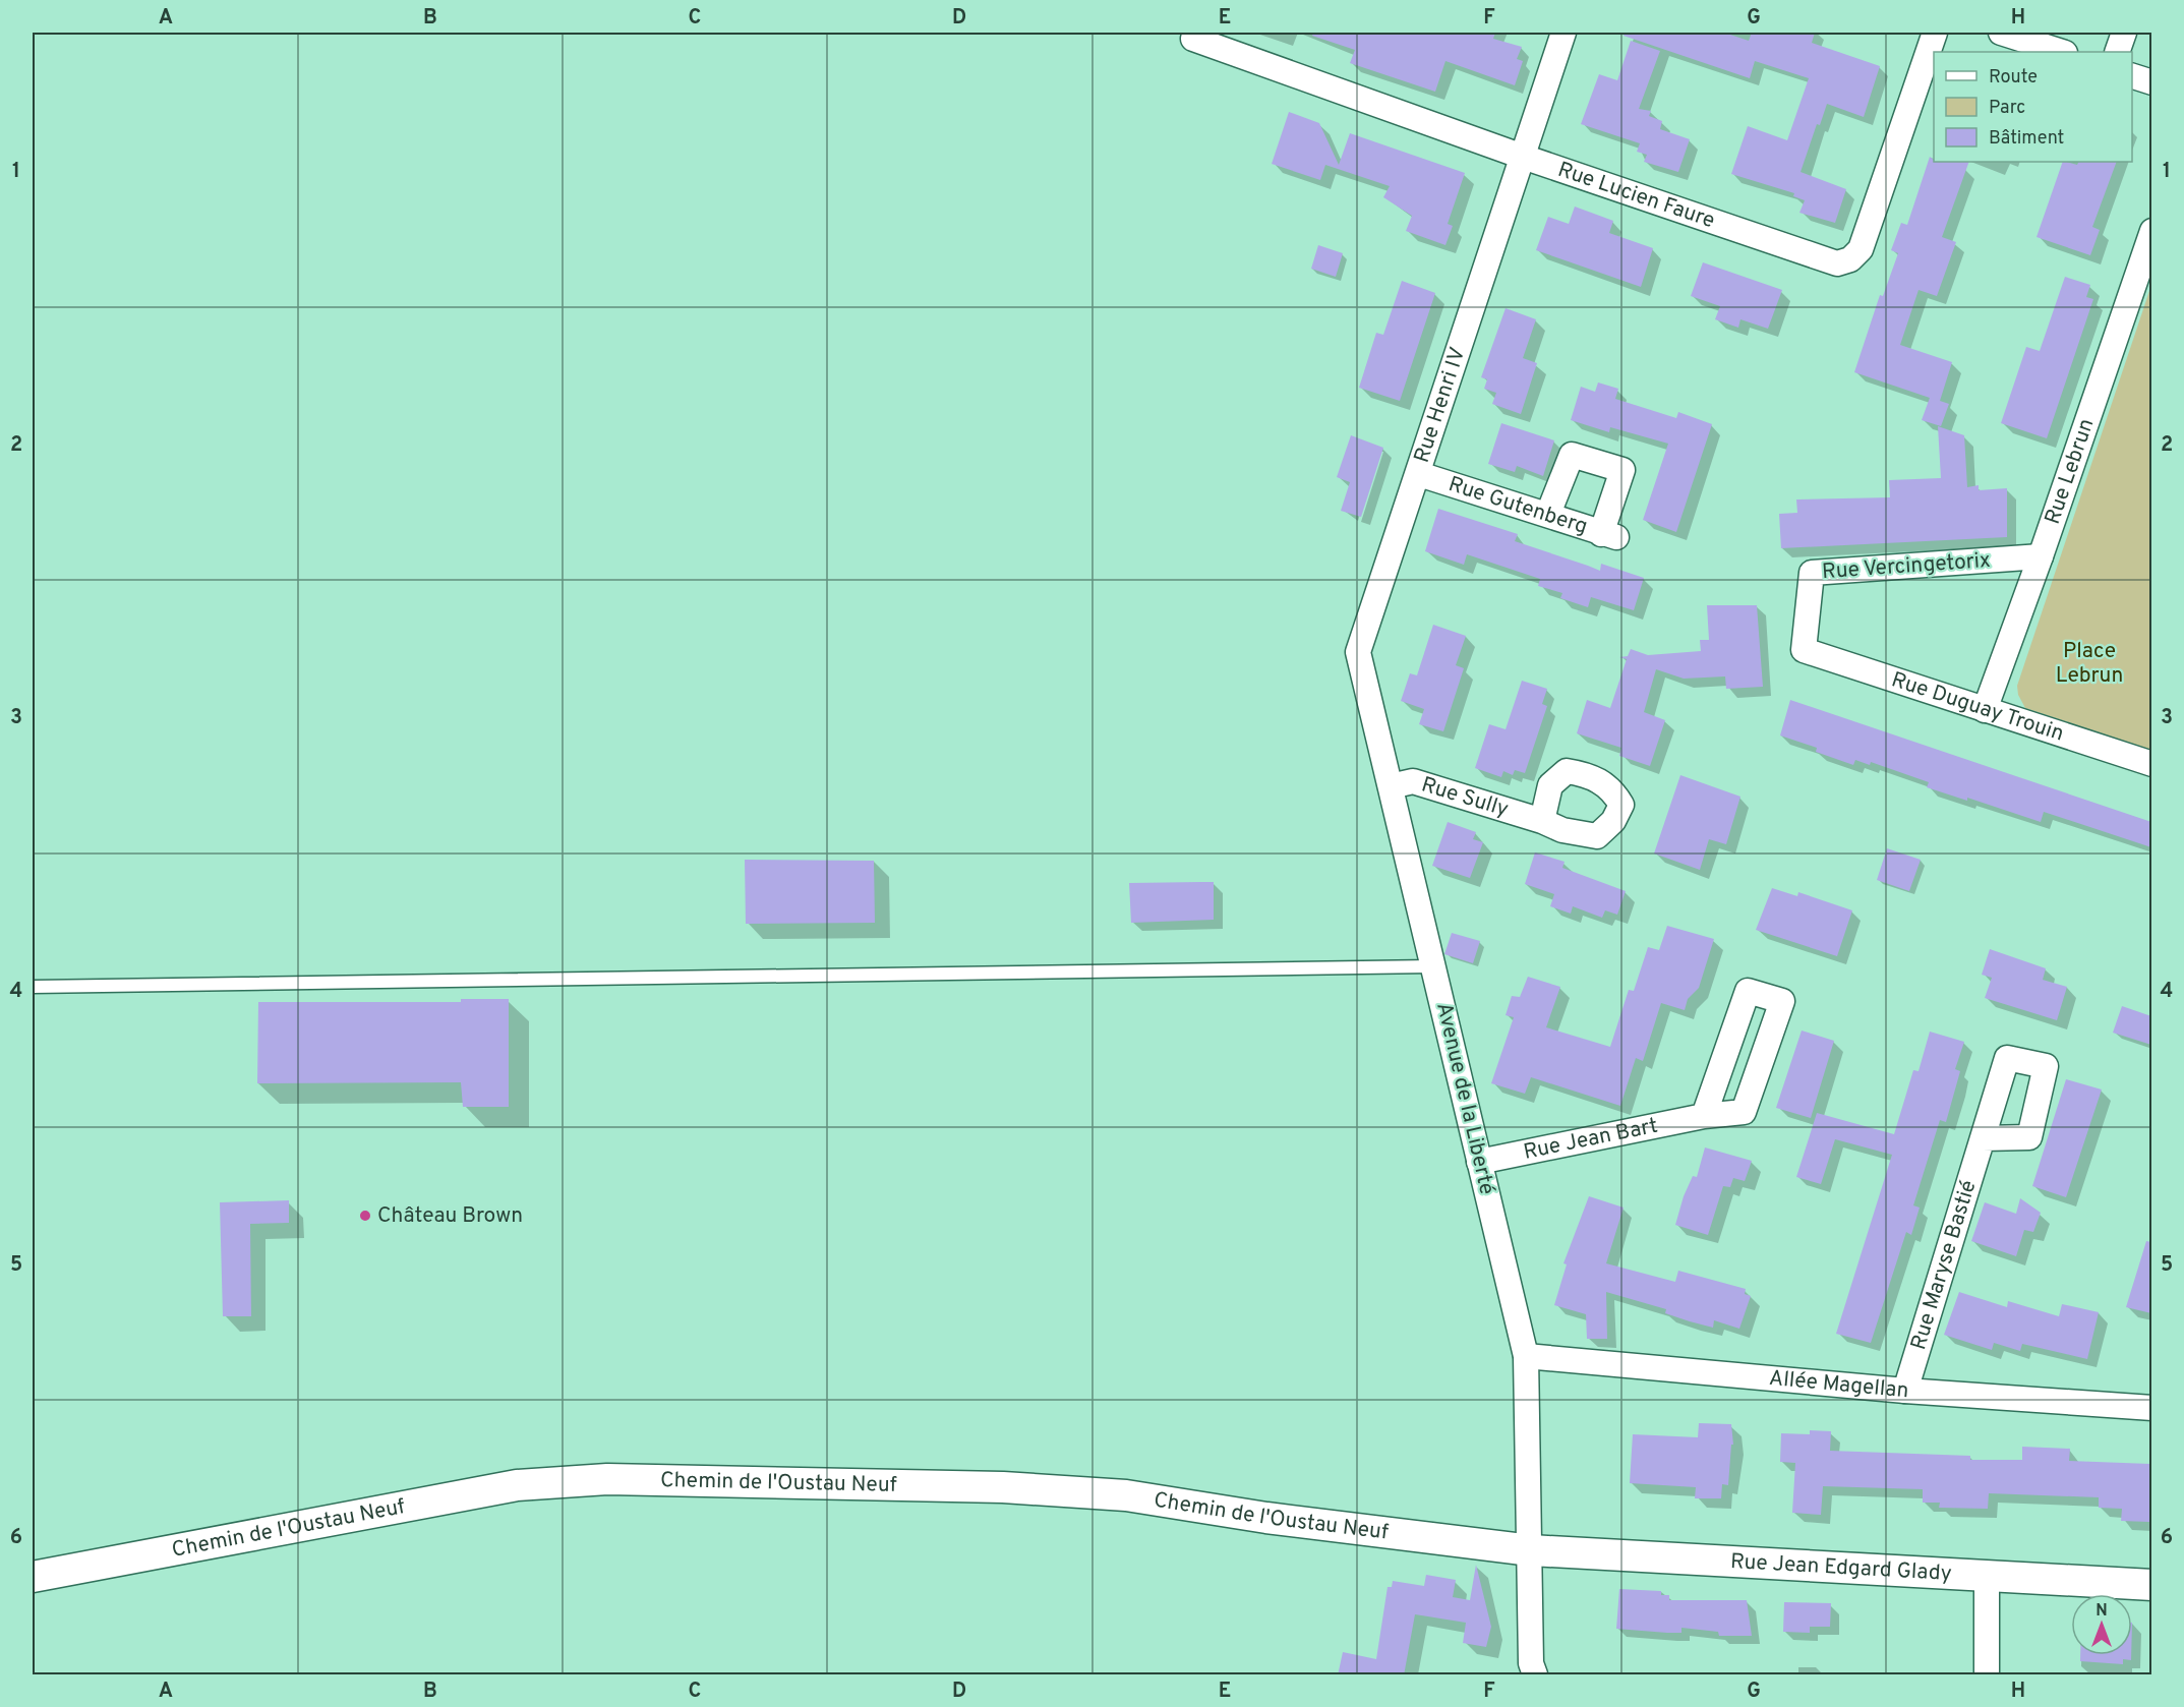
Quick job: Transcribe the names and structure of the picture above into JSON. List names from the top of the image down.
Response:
{
  "streets": {
    "street": [
      "Rue Lucien Faure",
      "Rue Henri IV",
      "Rue Lebrun",
      "Rue Gutenberg",
      "Rue Vercingetorix",
      "Rue Duguay Trouin",
      "Rue Sully",
      "Avenue de la Liberté",
      "Rue Jean Bart",
      "Rue Maryse Bastié",
      "Allée Magellan",
      "Chemin de l'Oustau Neuf",
      "Rue Jean Edgard Glady"
    ]
  },
  "crossings": [
    ["Rue Lucien Faure", "Rue Henri IV"],
    ["Rue Henri IV", "Rue Gutenberg"],
    ["Rue Henri IV", "Avenue de la Liberté"],
    ["Rue Lebrun", "Rue Vercingetorix"],
    ["Rue Lebrun", "Rue Duguay Trouin"],
    ["Rue Vercingetorix", "Rue Duguay Trouin"],
    ["Rue Sully", "Avenue de la Liberté"],
    ["Avenue de la Liberté", "Rue Jean Bart"],
    ["Avenue de la Liberté", "Allée Magellan"],
    ["Avenue de la Liberté", "Chemin de l'Oustau Neuf"],
    ["Avenue de la Liberté", "Rue Jean Edgard Glady"],
    ["Rue Maryse Bastié", "Allée Magellan"],
    ["Chemin de l'Oustau Neuf", "Rue Jean Edgard Glady"]
  ],
  "parks": ["Place Lebrun"],
  "places": ["Château Brown"],
  "legend": ["Route", "Parc", "Bâtiment"],
  "north": "top",
  "grid": {
    "columns": [
      "A",
      "B",
      "C",
      "D",
      "E",
      "F",
      "G",
      "H"
    ],
    "rows": [
      "1",
      "2",
      "3",
      "4",
      "5",
      "6"
    ]
  }
}
